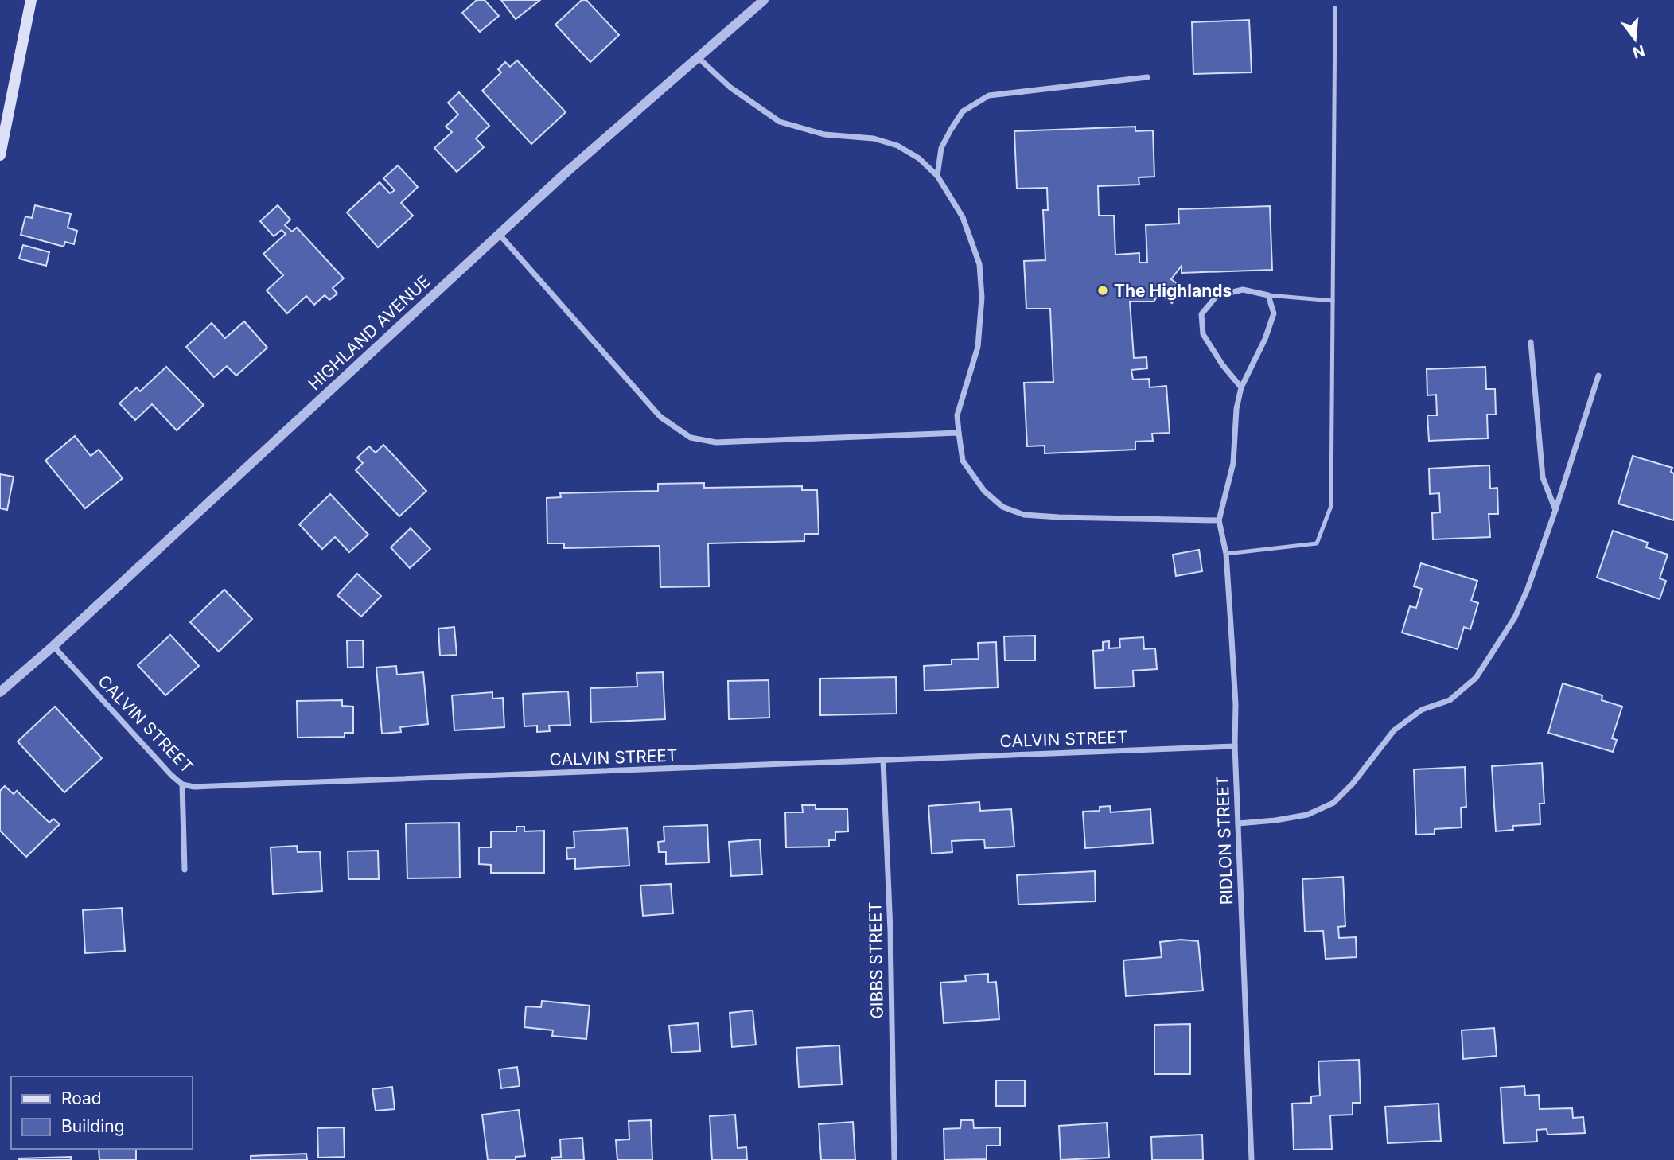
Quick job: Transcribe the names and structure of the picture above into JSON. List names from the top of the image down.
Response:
{
  "streets": {
    "street": [
      "HIGHLAND AVENUE",
      "CALVIN STREET",
      "RIDLON STREET",
      "GIBBS STREET"
    ]
  },
  "crossings": [
    ["HIGHLAND AVENUE", "CALVIN STREET"],
    ["CALVIN STREET", "RIDLON STREET"],
    ["CALVIN STREET", "GIBBS STREET"]
  ],
  "places": ["The Highlands"],
  "legend": ["Road", "Building"],
  "north": "bottom"
}
